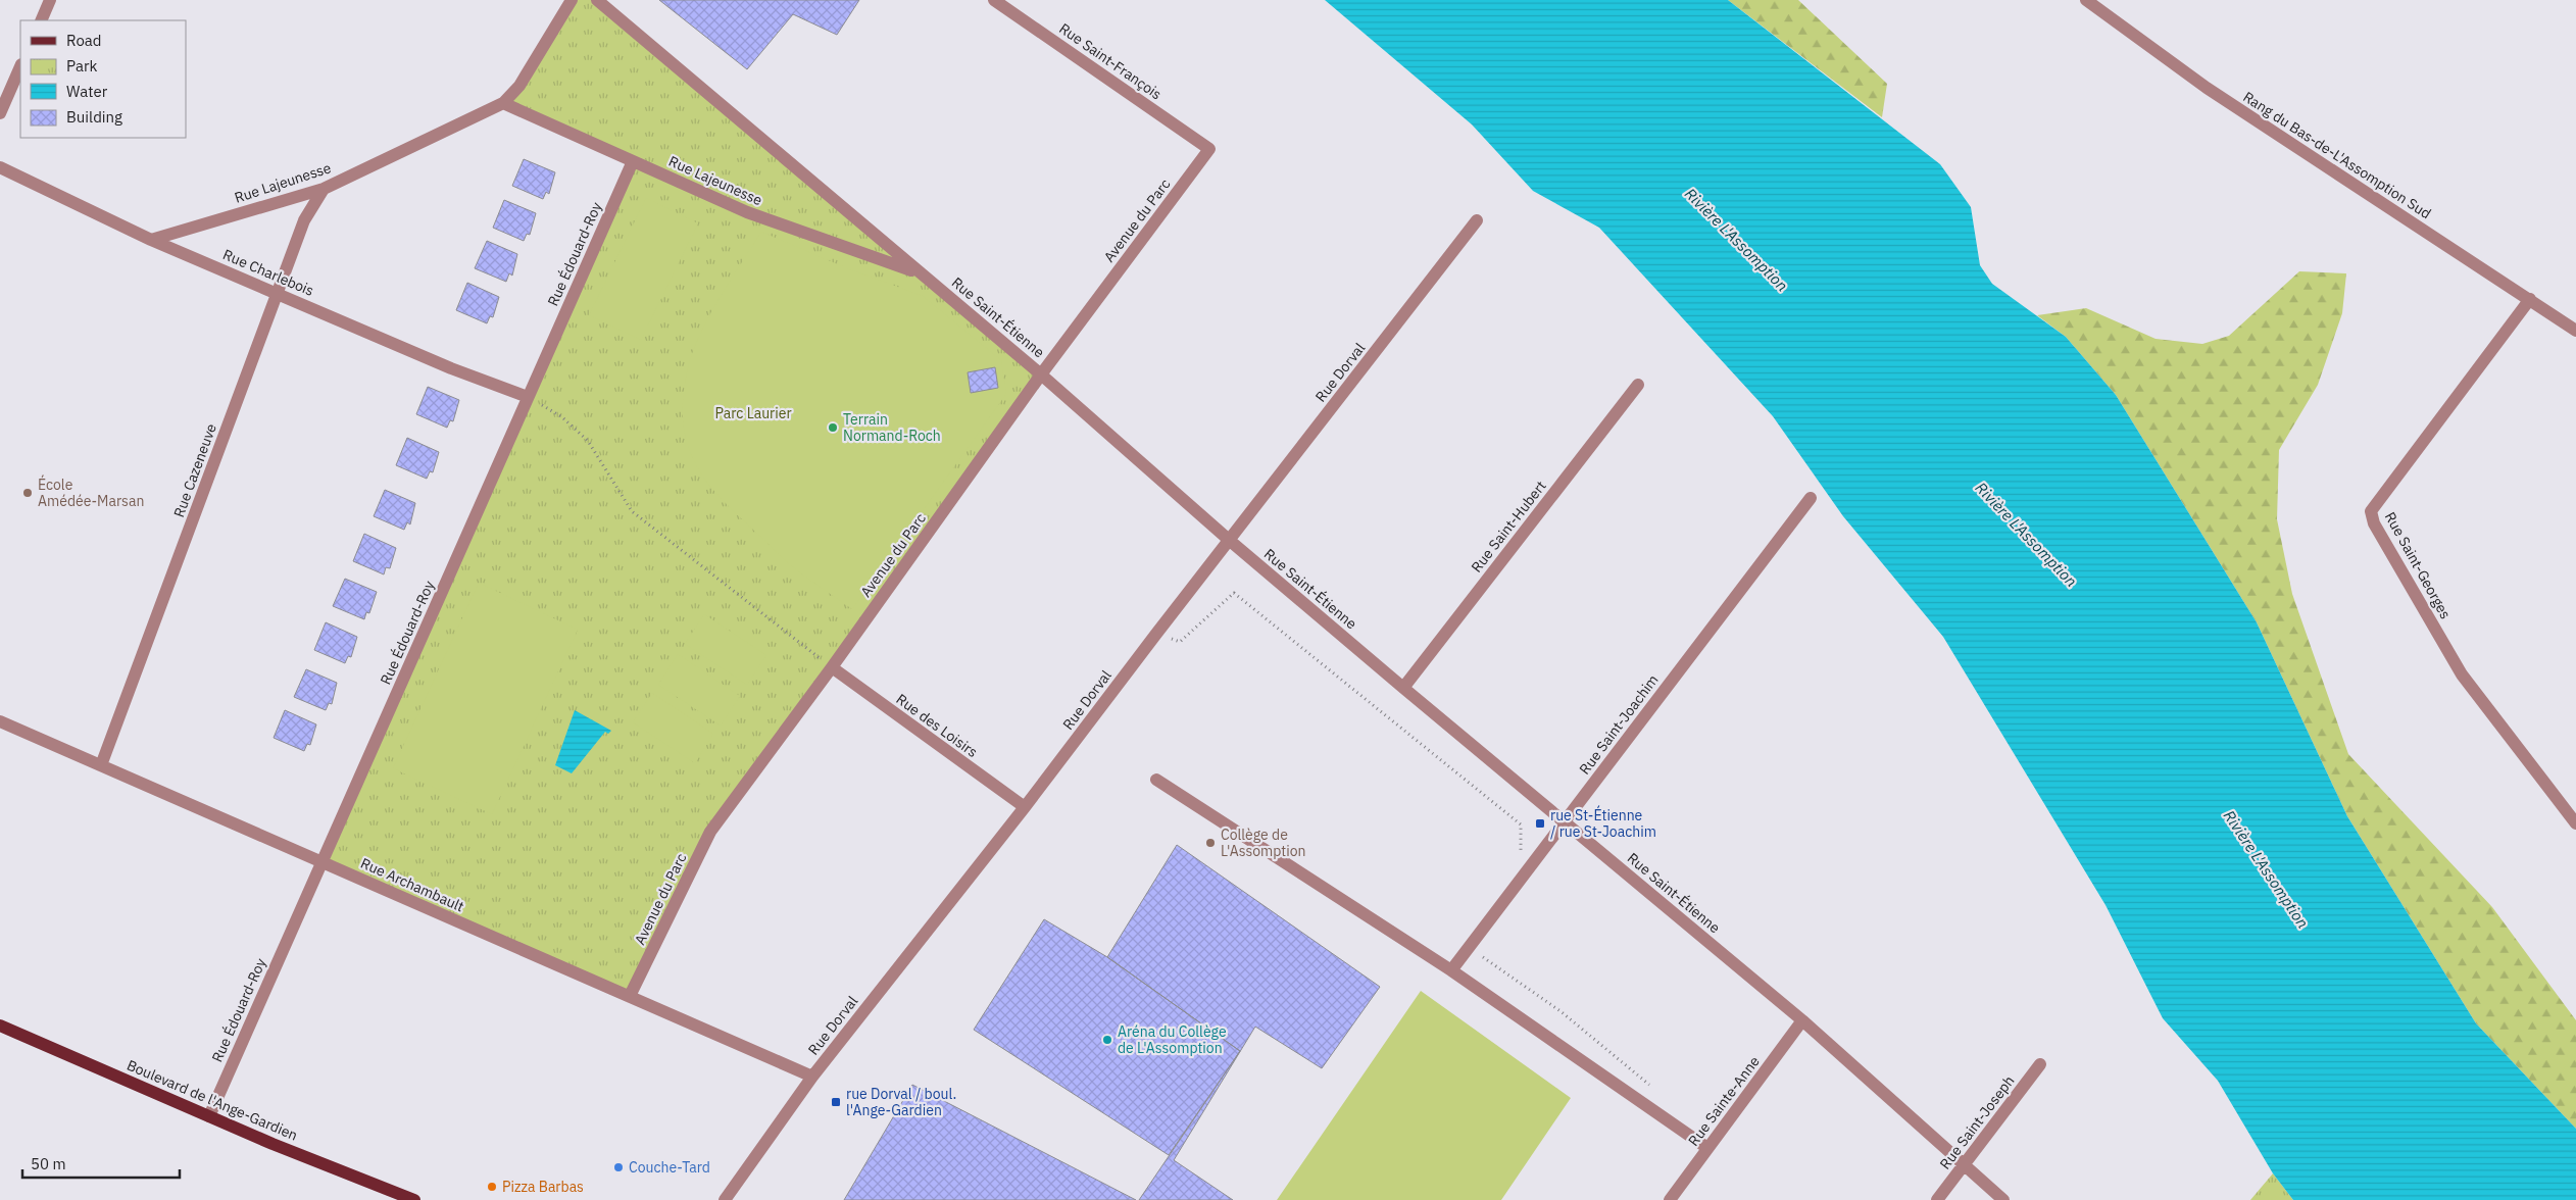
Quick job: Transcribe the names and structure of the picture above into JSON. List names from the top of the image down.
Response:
{
  "streets": {
    "main road": ["Boulevard de l'Ange-Gardien"],
    "street": [
      "Rue Saint-François",
      "Rang du Bas-de-L'Assomption Sud",
      "Rue Lajeunesse",
      "Avenue du Parc",
      "Rue Édouard-Roy",
      "Rue Charlebois",
      "Rue Saint-Étienne",
      "Rue Dorval",
      "Rue Cazeneuve",
      "Rue Saint-Hubert",
      "Rue Saint-Georges",
      "Rue Saint-Joachim",
      "Rue des Loisirs",
      "Rue Archambault",
      "Rue Sainte-Anne",
      "Rue Saint-Joseph"
    ]
  },
  "crossings": [
    ["Rue Saint-François", "Avenue du Parc"],
    ["Rang du Bas-de-L'Assomption Sud", "Rue Saint-Georges"],
    ["Rue Lajeunesse", "Rue Édouard-Roy"],
    ["Rue Lajeunesse", "Rue Charlebois"],
    ["Rue Lajeunesse", "Rue Saint-Étienne"],
    ["Rue Lajeunesse", "Rue Cazeneuve"],
    ["Avenue du Parc", "Rue Saint-Étienne"],
    ["Avenue du Parc", "Rue des Loisirs"],
    ["Avenue du Parc", "Rue Archambault"],
    ["Rue Édouard-Roy", "Rue Charlebois"],
    ["Rue Édouard-Roy", "Rue Archambault"],
    ["Rue Édouard-Roy", "Boulevard de l'Ange-Gardien"],
    ["Rue Charlebois", "Rue Cazeneuve"],
    ["Rue Saint-Étienne", "Rue Dorval"],
    ["Rue Saint-Étienne", "Rue Saint-Hubert"],
    ["Rue Saint-Étienne", "Rue Saint-Joachim"],
    ["Rue Saint-Étienne", "Rue Sainte-Anne"],
    ["Rue Saint-Étienne", "Rue Saint-Joseph"],
    ["Rue Dorval", "Rue des Loisirs"],
    ["Rue Dorval", "Rue Archambault"],
    ["Rue Cazeneuve", "Rue Archambault"]
  ],
  "water": ["Rivière L'Assomption"],
  "parks": ["Parc Laurier"],
  "places": {
    "other": [
      "Terrain Normand-Roch",
      "École Amédée-Marsan",
      "Collège de L'Assomption",
      "Aréna du Collège de L'Assomption",
      "Couche-Tard",
      "Pizza Barbas"
    ],
    "transit": ["rue St-Étienne / rue St-Joachim", "rue Dorval / boul. l'Ange-Gardien"]
  },
  "legend": [
    "Road",
    "Park",
    "Water",
    "Building"
  ],
  "scale_bar": "50 m"
}
